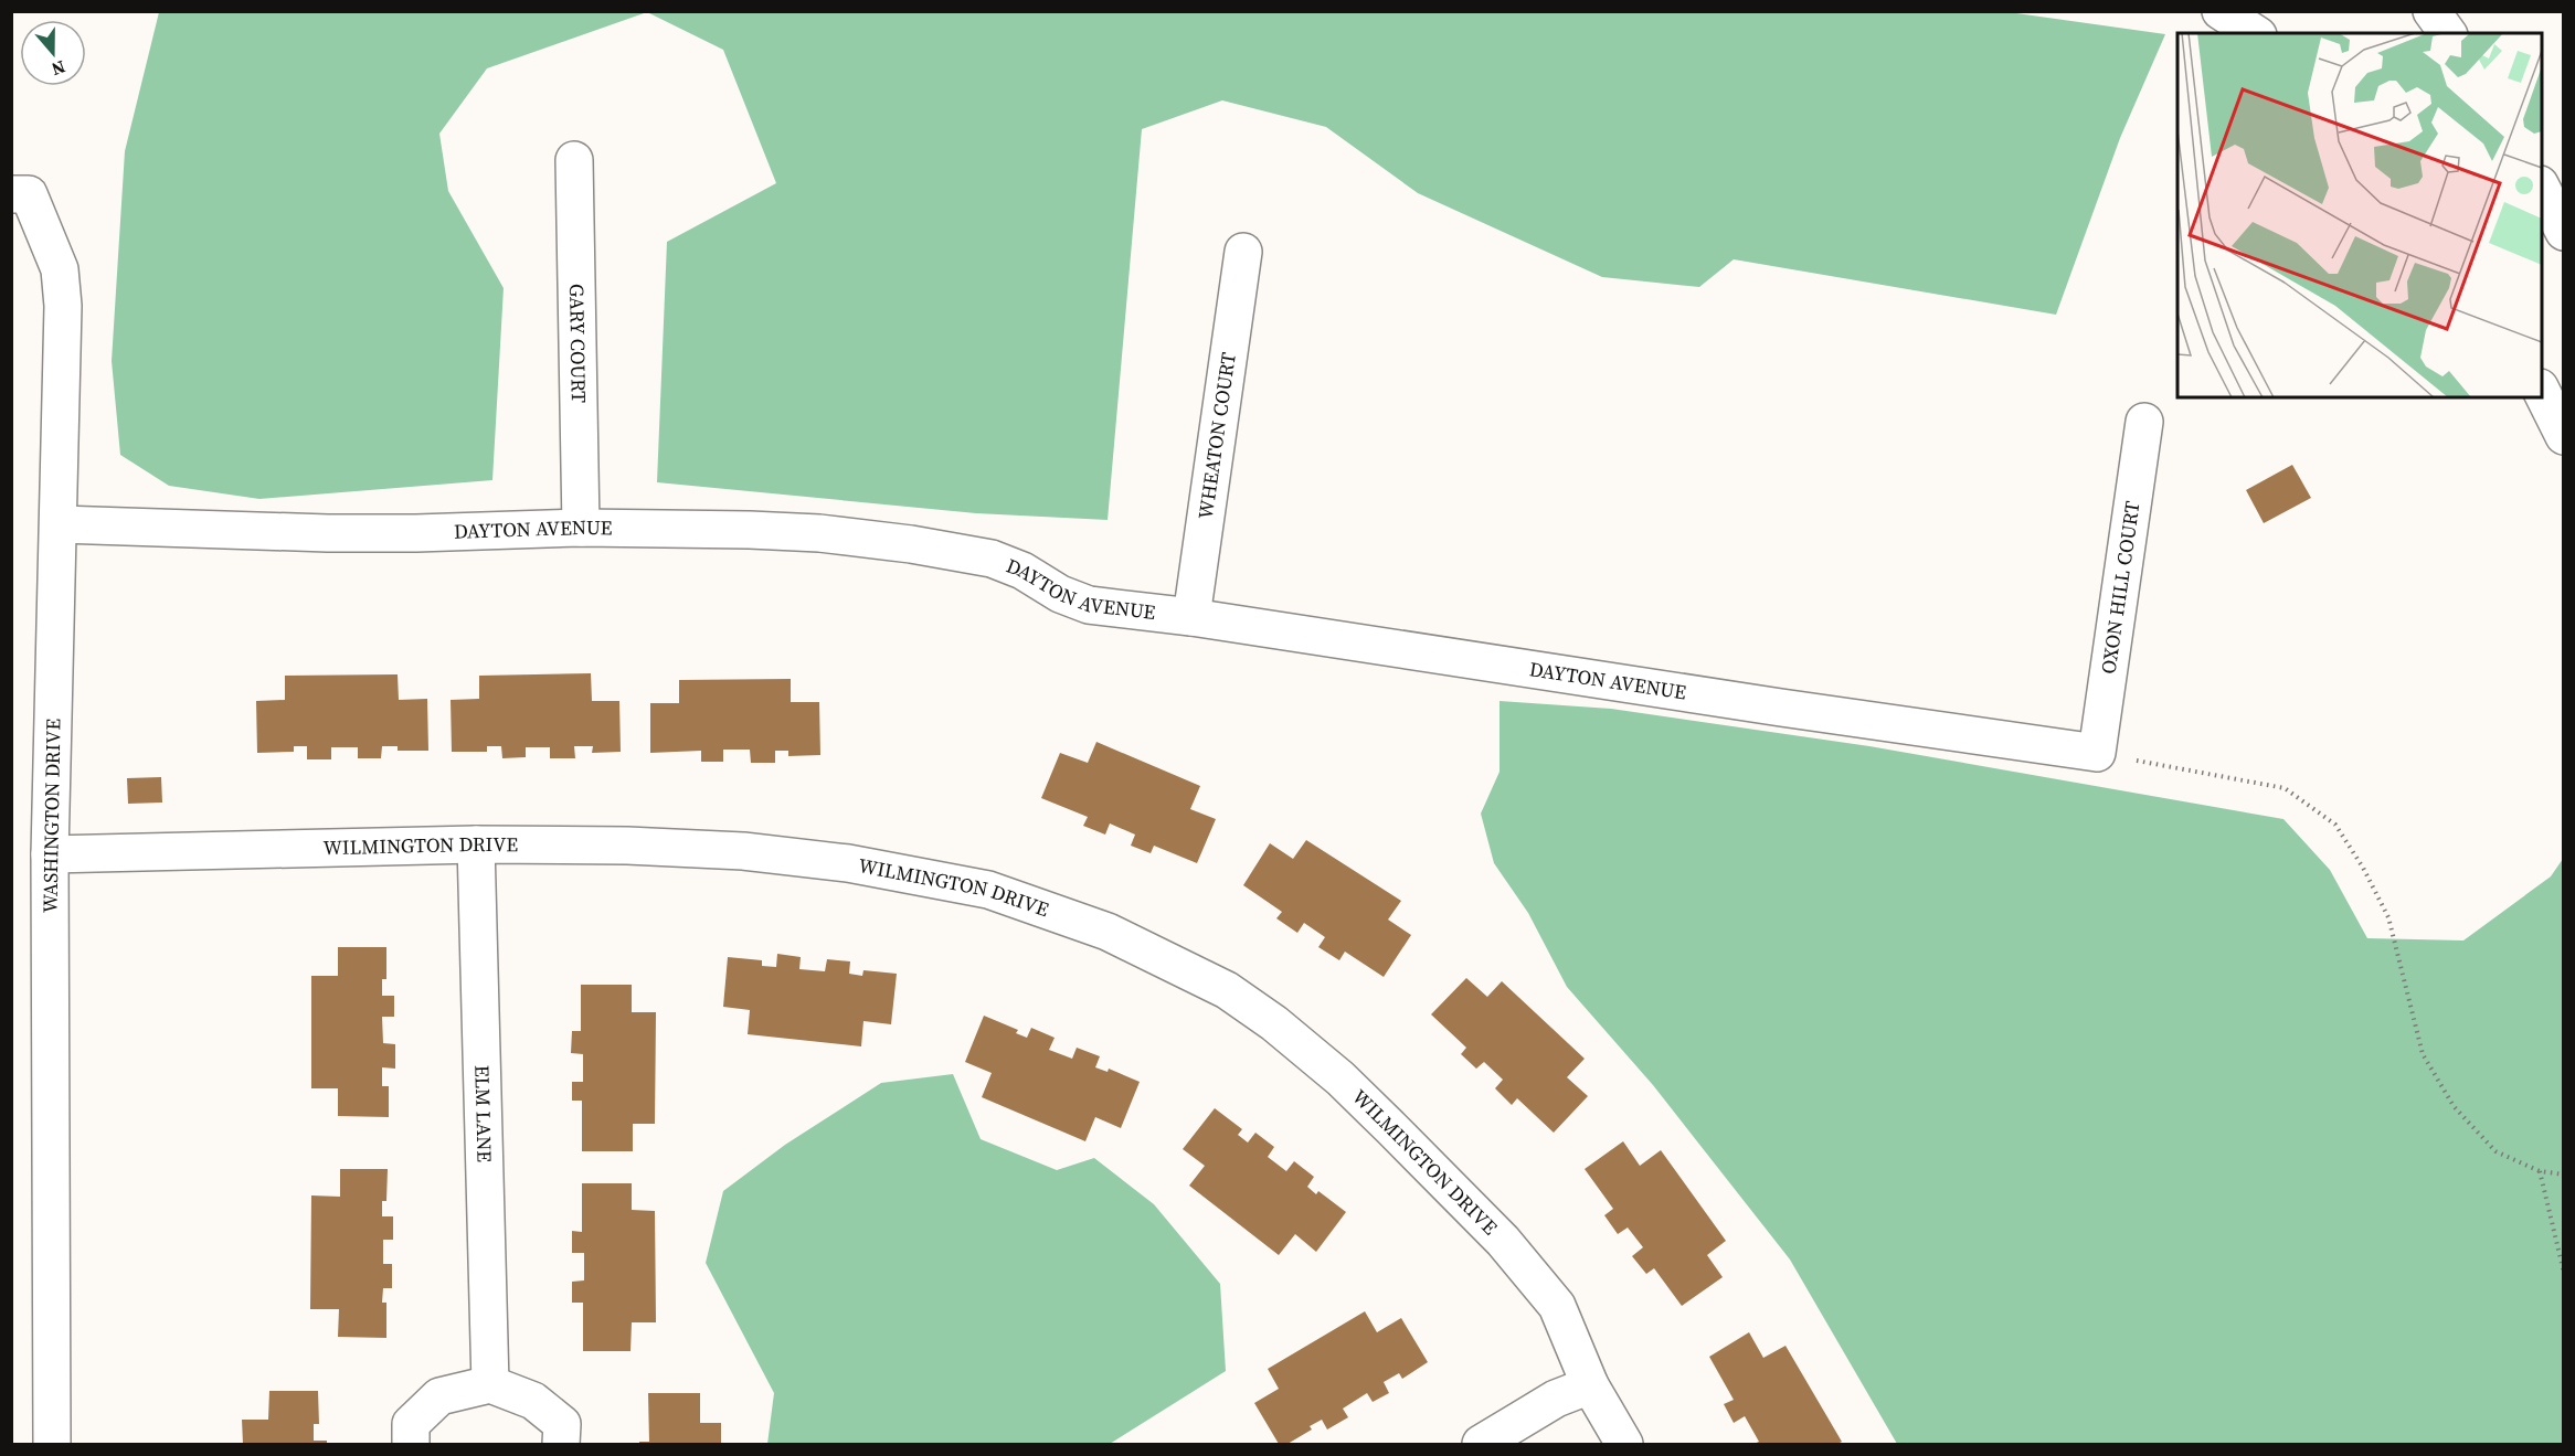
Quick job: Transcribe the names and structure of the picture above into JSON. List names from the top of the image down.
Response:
{
  "streets": {
    "main road": [
      "GARY COURT",
      "WHEATON COURT",
      "DAYTON AVENUE",
      "OXON HILL COURT",
      "WASHINGTON DRIVE",
      "WILMINGTON DRIVE",
      "ELM LANE"
    ]
  },
  "crossings": [
    ["GARY COURT", "DAYTON AVENUE"],
    ["WHEATON COURT", "DAYTON AVENUE"],
    ["DAYTON AVENUE", "OXON HILL COURT"],
    ["DAYTON AVENUE", "WASHINGTON DRIVE"],
    ["WASHINGTON DRIVE", "WILMINGTON DRIVE"],
    ["WILMINGTON DRIVE", "ELM LANE"]
  ],
  "north": "bottom"
}
